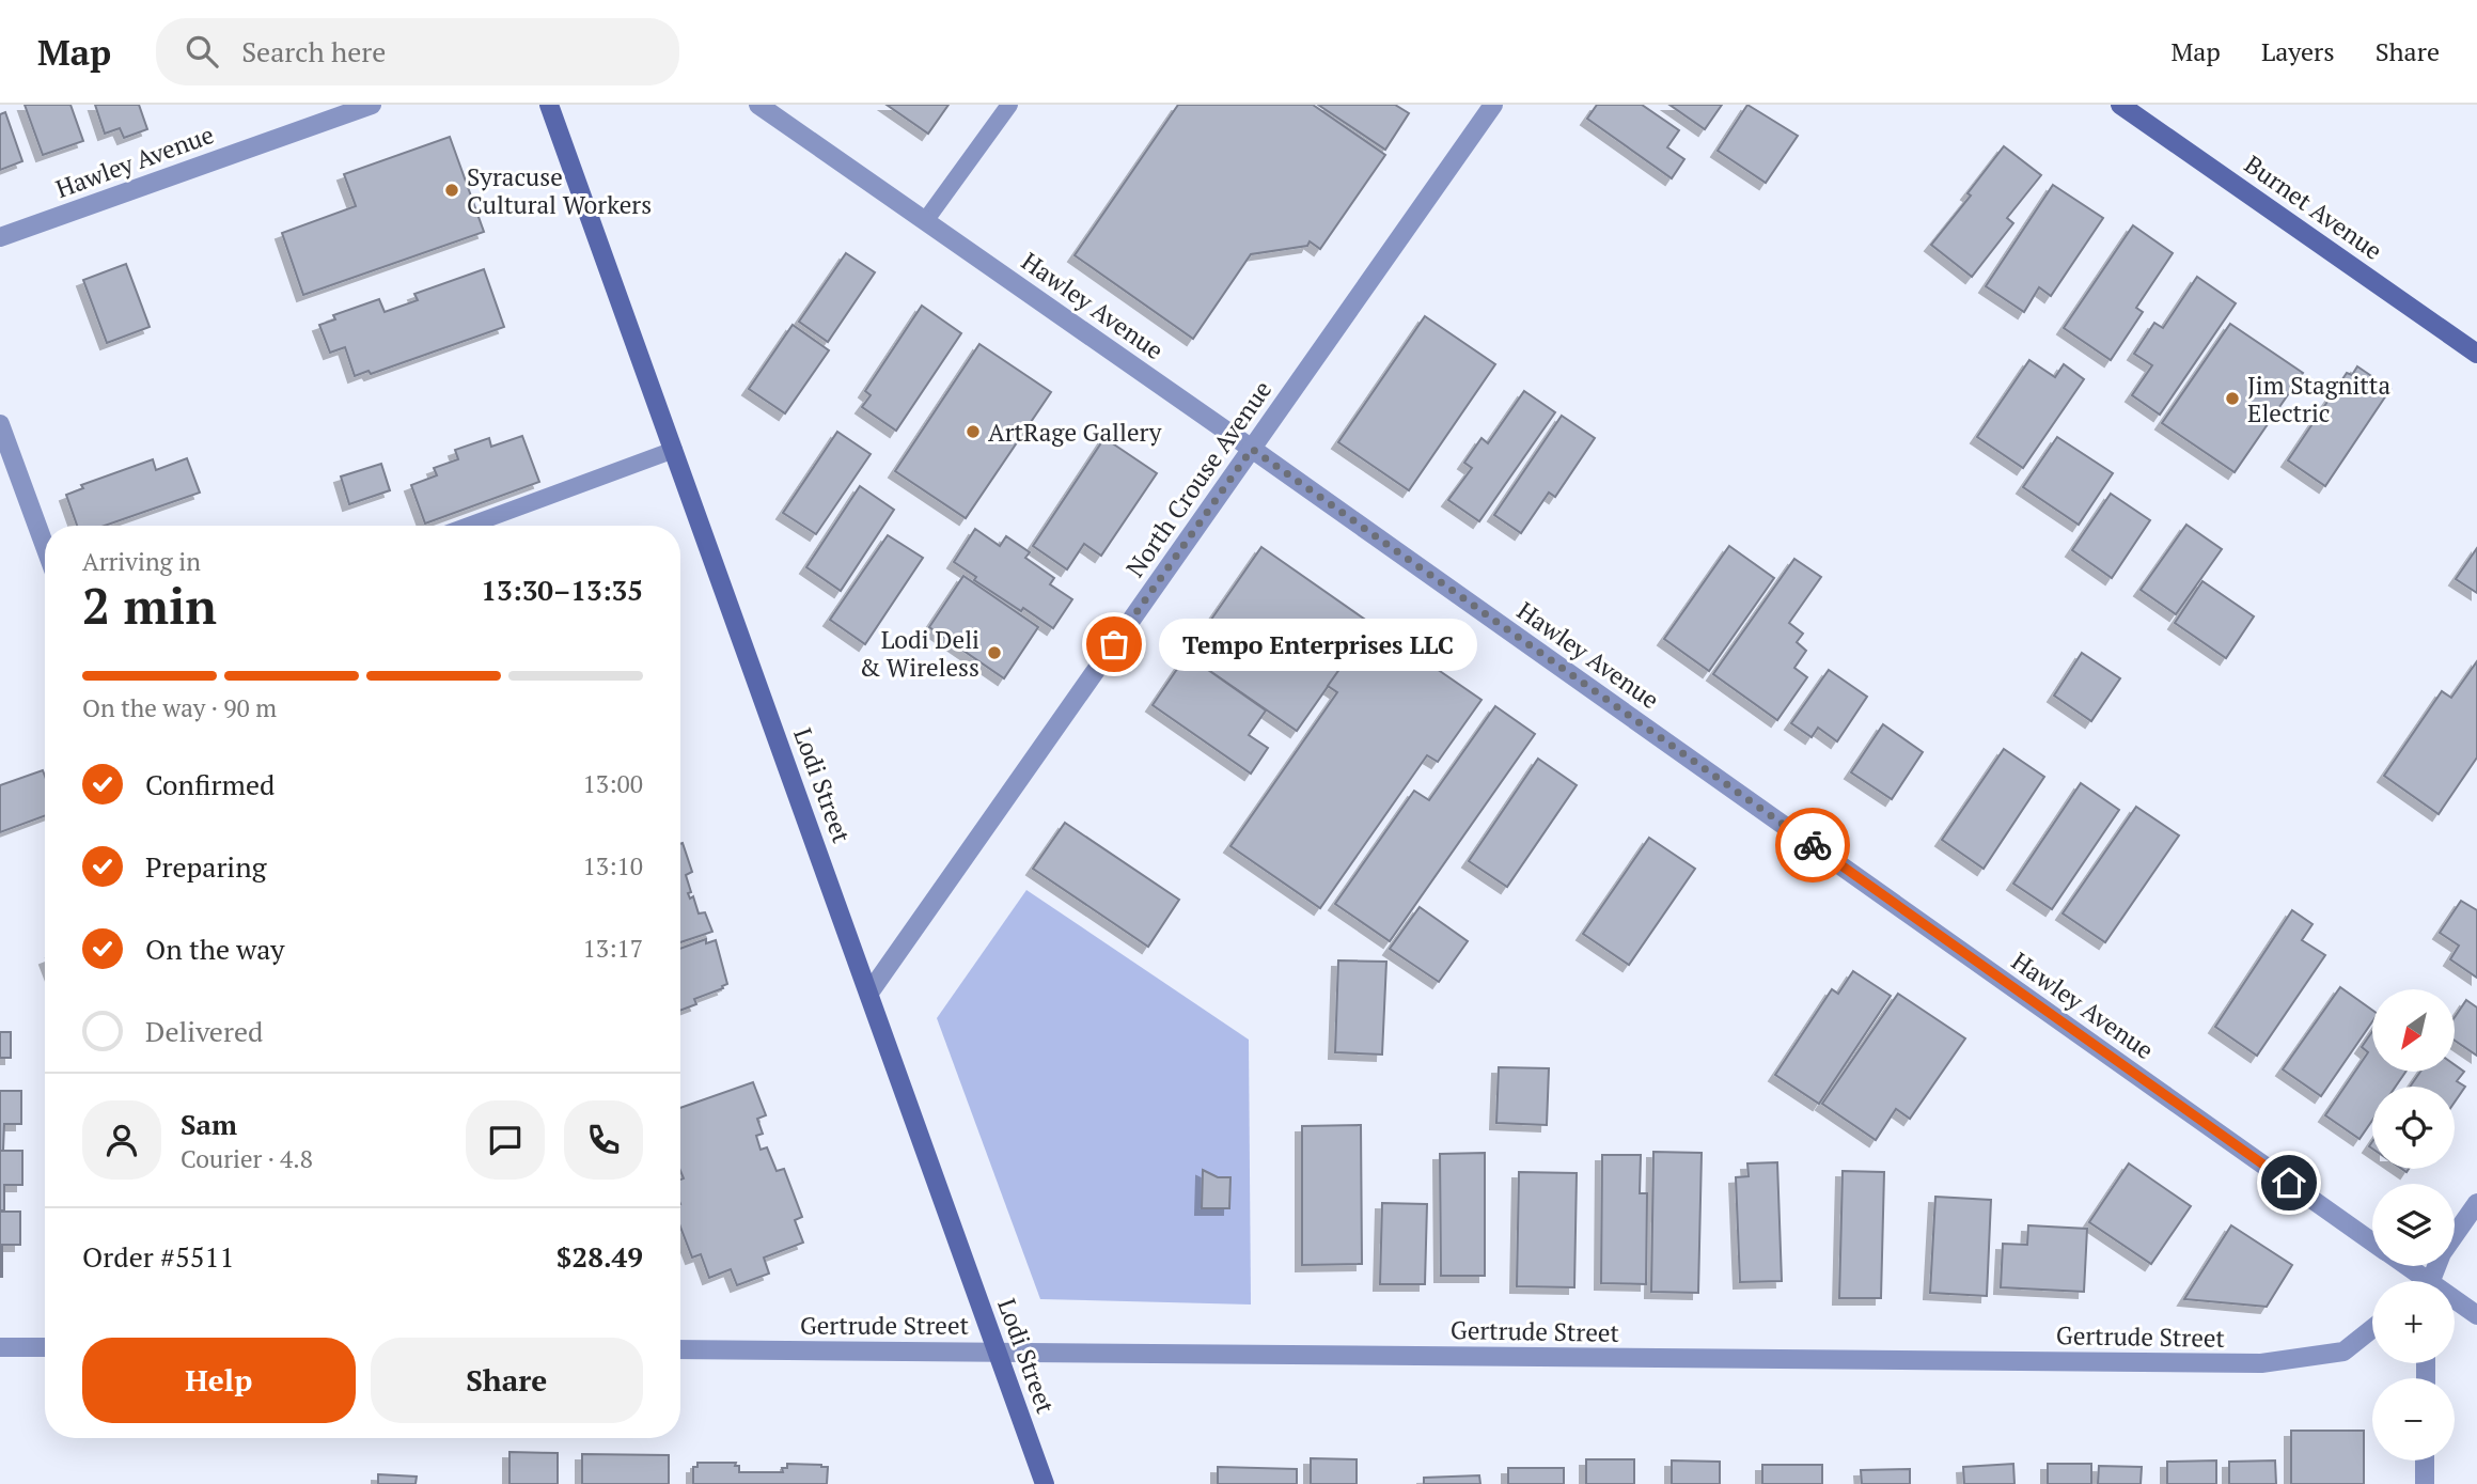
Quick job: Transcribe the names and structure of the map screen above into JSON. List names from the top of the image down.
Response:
{
  "streets": {
    "street": [
      "Hawley Avenue",
      "Burnet Avenue",
      "North Crouse Avenue",
      "Lodi Street",
      "Gertrude Street"
    ]
  },
  "crossings": [
    ["Hawley Avenue", "North Crouse Avenue"],
    ["North Crouse Avenue", "Lodi Street"],
    ["Lodi Street", "Gertrude Street"]
  ],
  "places": [
    "Syracuse Cultural Workers",
    "Jim Stagnitta Electric",
    "ArtRage Gallery",
    "Tempo Enterprises LLC",
    "Lodi Deli & Wireless"
  ],
  "north": "bottom left",
  "page": {
    "header": "Map",
    "search": "Search here",
    "nav": ["Map", "Layers", "Share"],
    "heading": ["2 min", "Arriving in", "13:30–13:35"],
    "panel": [
      "Sam",
      "Courier · 4.8",
      "Order #5511",
      "$28.49"
    ],
    "bubble": "Tempo Enterprises LLC",
    "bar": "On the way · 90 m",
    "list": [
      ["Confirmed", "13:00"],
      ["Preparing", "13:10"],
      ["On the way", "13:17"],
      "Delivered"
    ],
    "map_buttons": ["+", "−"],
    "buttons": ["Help", "Share"]
  }
}
